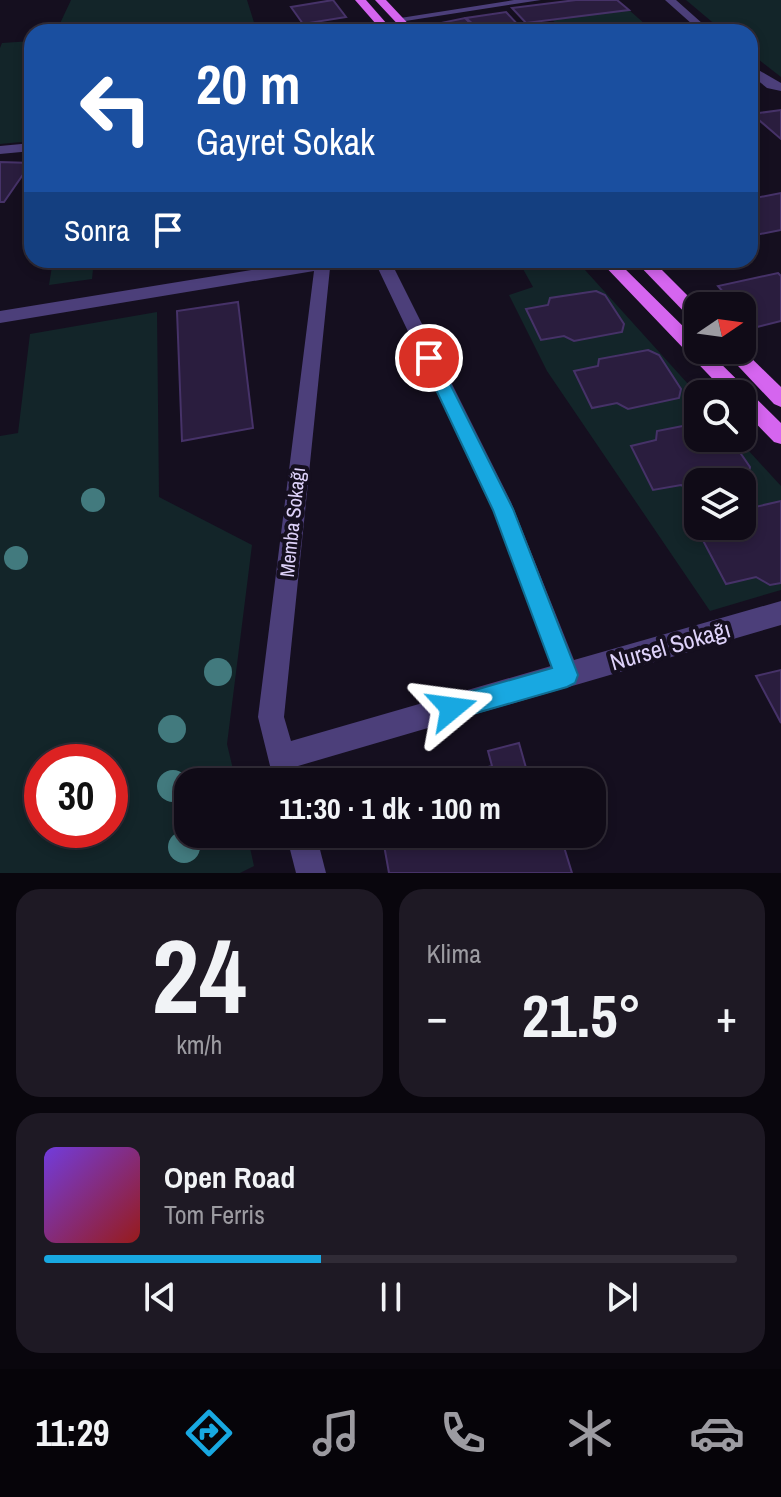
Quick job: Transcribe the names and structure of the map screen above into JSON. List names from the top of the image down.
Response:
{
  "streets": {
    "street": ["Memba Sokağı", "Nursel Sokağı"]
  },
  "north": "right",
  "page": {
    "turn": ["20 m", "Gayret Sokak"],
    "then": "Sonra",
    "limit": "30",
    "trip": "11:30 · 1 dk · 100 m",
    "tile": [
      ["24", "km/h"],
      "Klima"
    ],
    "heat": ["−", "21.5°", "+"],
    "song": ["Open Road", "Tom Ferris"],
    "tabs": "11:29"
  }
}
